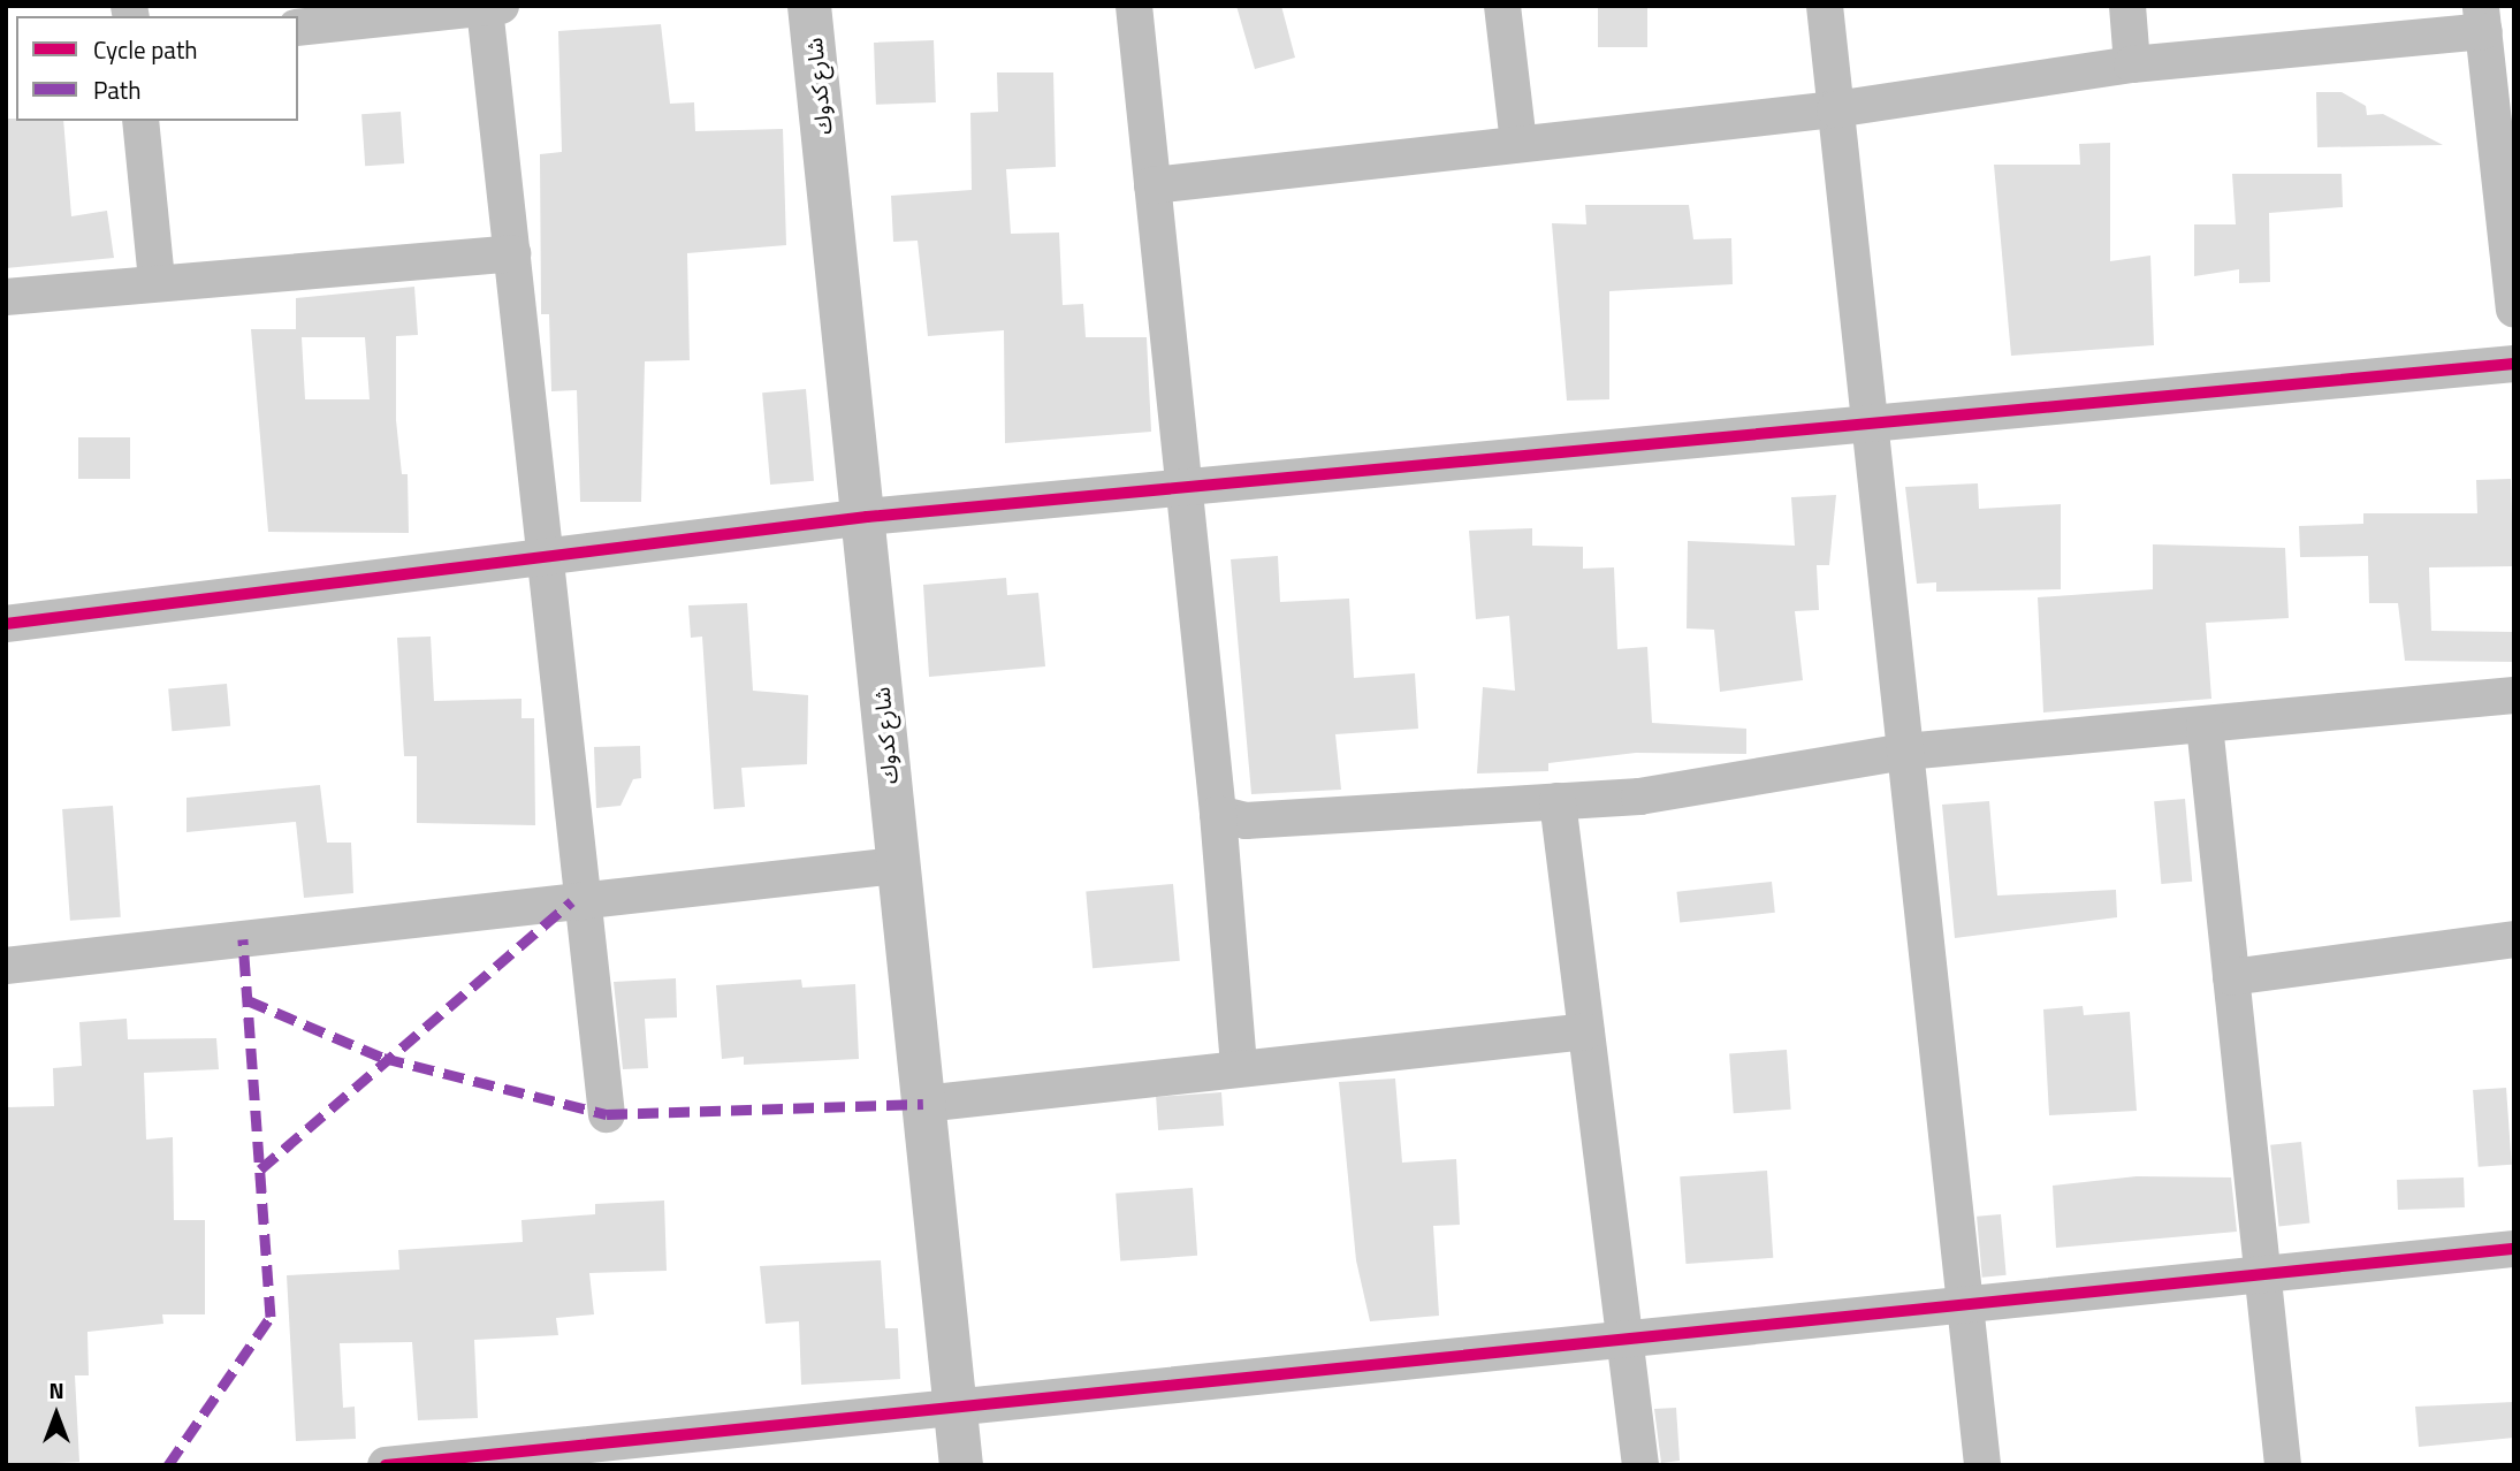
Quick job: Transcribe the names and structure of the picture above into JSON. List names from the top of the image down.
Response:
{
  "streets": {
    "street": ["شارع كدوك"]
  },
  "legend": ["Cycle path", "Path"],
  "north": "top"
}
